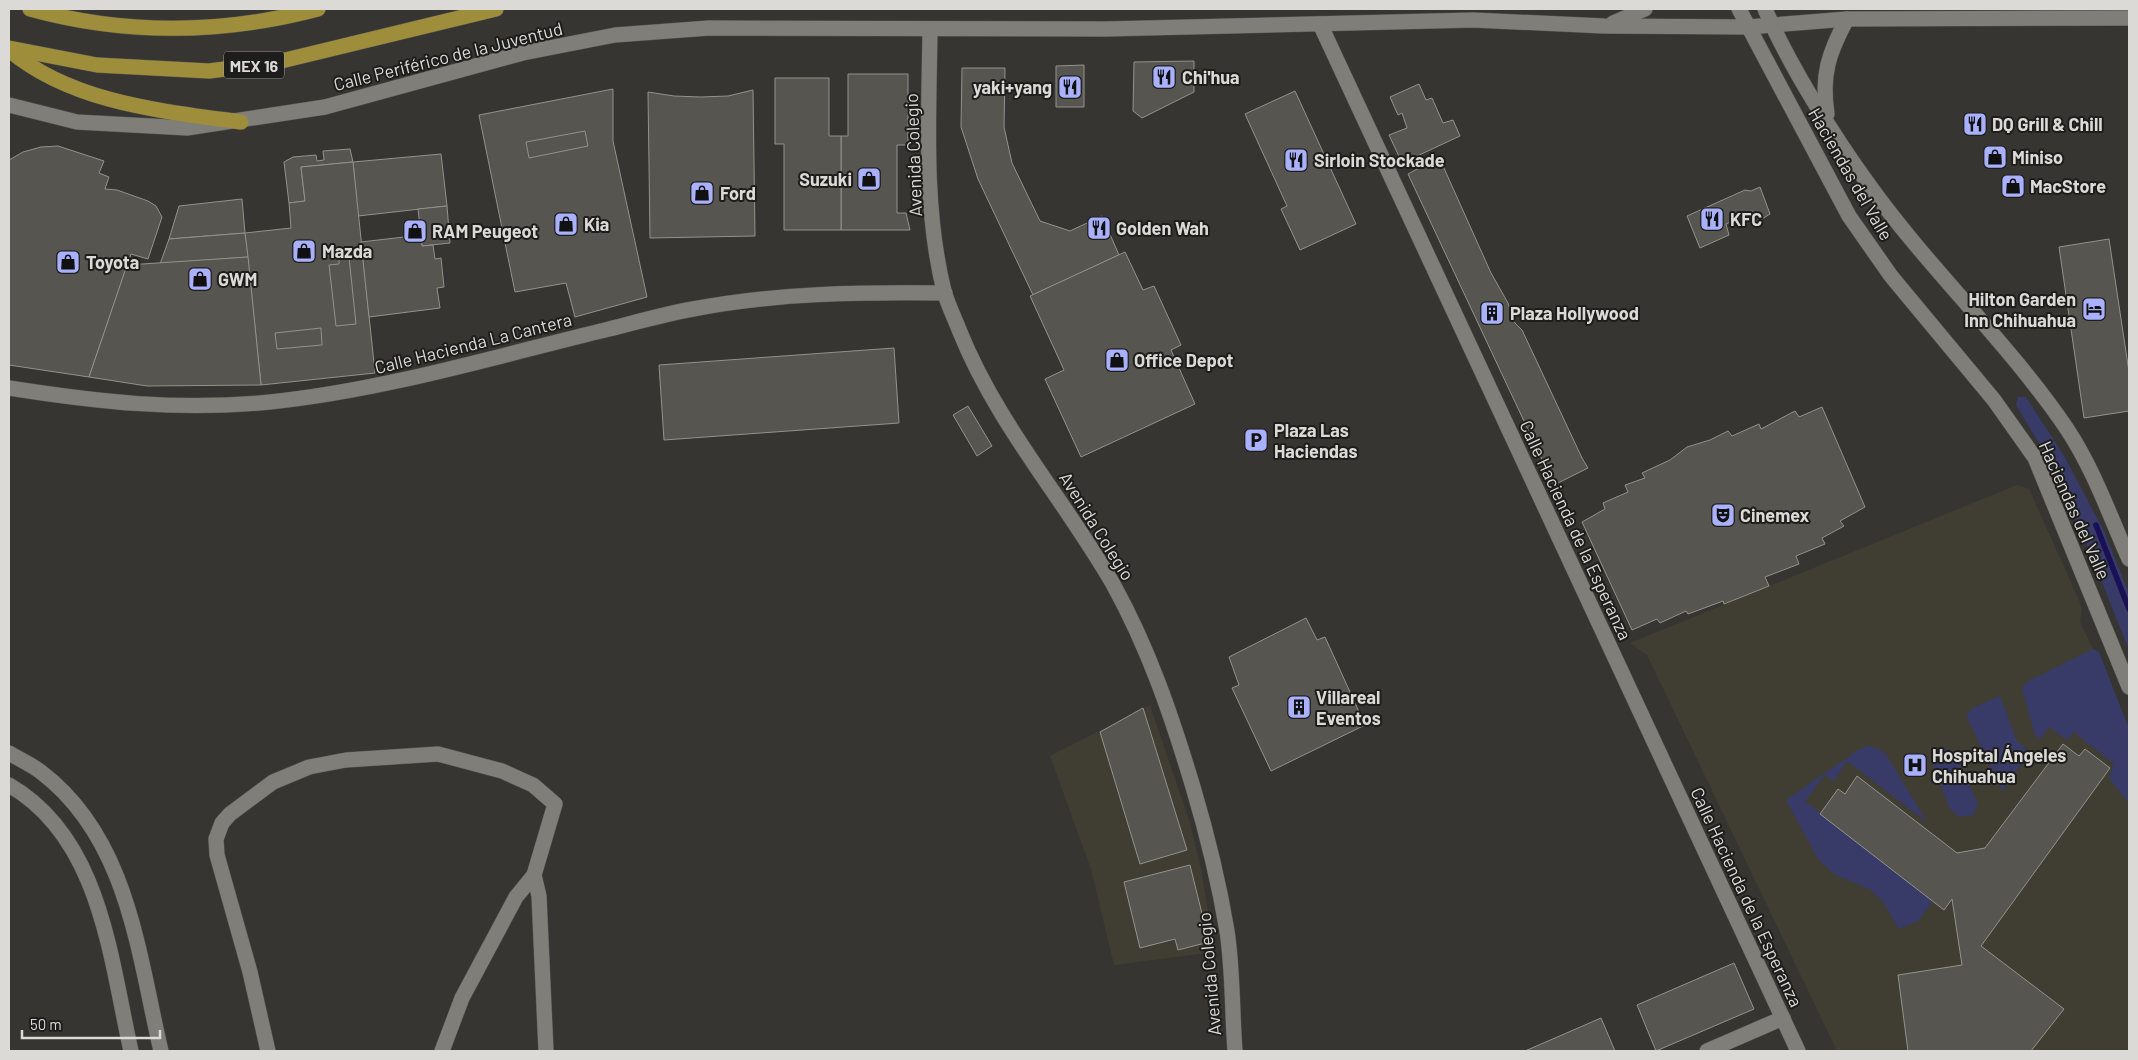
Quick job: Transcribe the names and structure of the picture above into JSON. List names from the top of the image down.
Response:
{
  "streets": {
    "highway": ["MEX 16"],
    "street": [
      "Calle Periférico de la Juventud",
      "Avenida Colegio",
      "Haciendas del Valle",
      "Calle Hacienda La Cantera",
      "Calle Hacienda de la Esperanza"
    ]
  },
  "crossings": [
    ["Calle Periférico de la Juventud", "Avenida Colegio"],
    ["Calle Periférico de la Juventud", "Haciendas del Valle"],
    ["Calle Periférico de la Juventud", "Calle Hacienda de la Esperanza"],
    ["Avenida Colegio", "Calle Hacienda La Cantera"]
  ],
  "places": {
    "restaurant": [
      "Chi'hua",
      "yaki+yang",
      "DQ Grill & Chill",
      "Sirloin Stockade",
      "KFC",
      "Golden Wah"
    ],
    "shop": [
      "Miniso",
      "Suzuki",
      "MacStore",
      "Ford",
      "Kia",
      "RAM Peugeot",
      "Mazda",
      "Toyota",
      "GWM",
      "Office Depot"
    ],
    "hotel": ["Hilton Garden Inn Chihuahua"],
    "building": ["Plaza Hollywood", "Villareal Eventos"],
    "parking": ["Plaza Las Haciendas"],
    "theatre": ["Cinemex"],
    "hospital": ["Hospital Ángeles Chihuahua"]
  },
  "scale_bar": "50 m"
}
